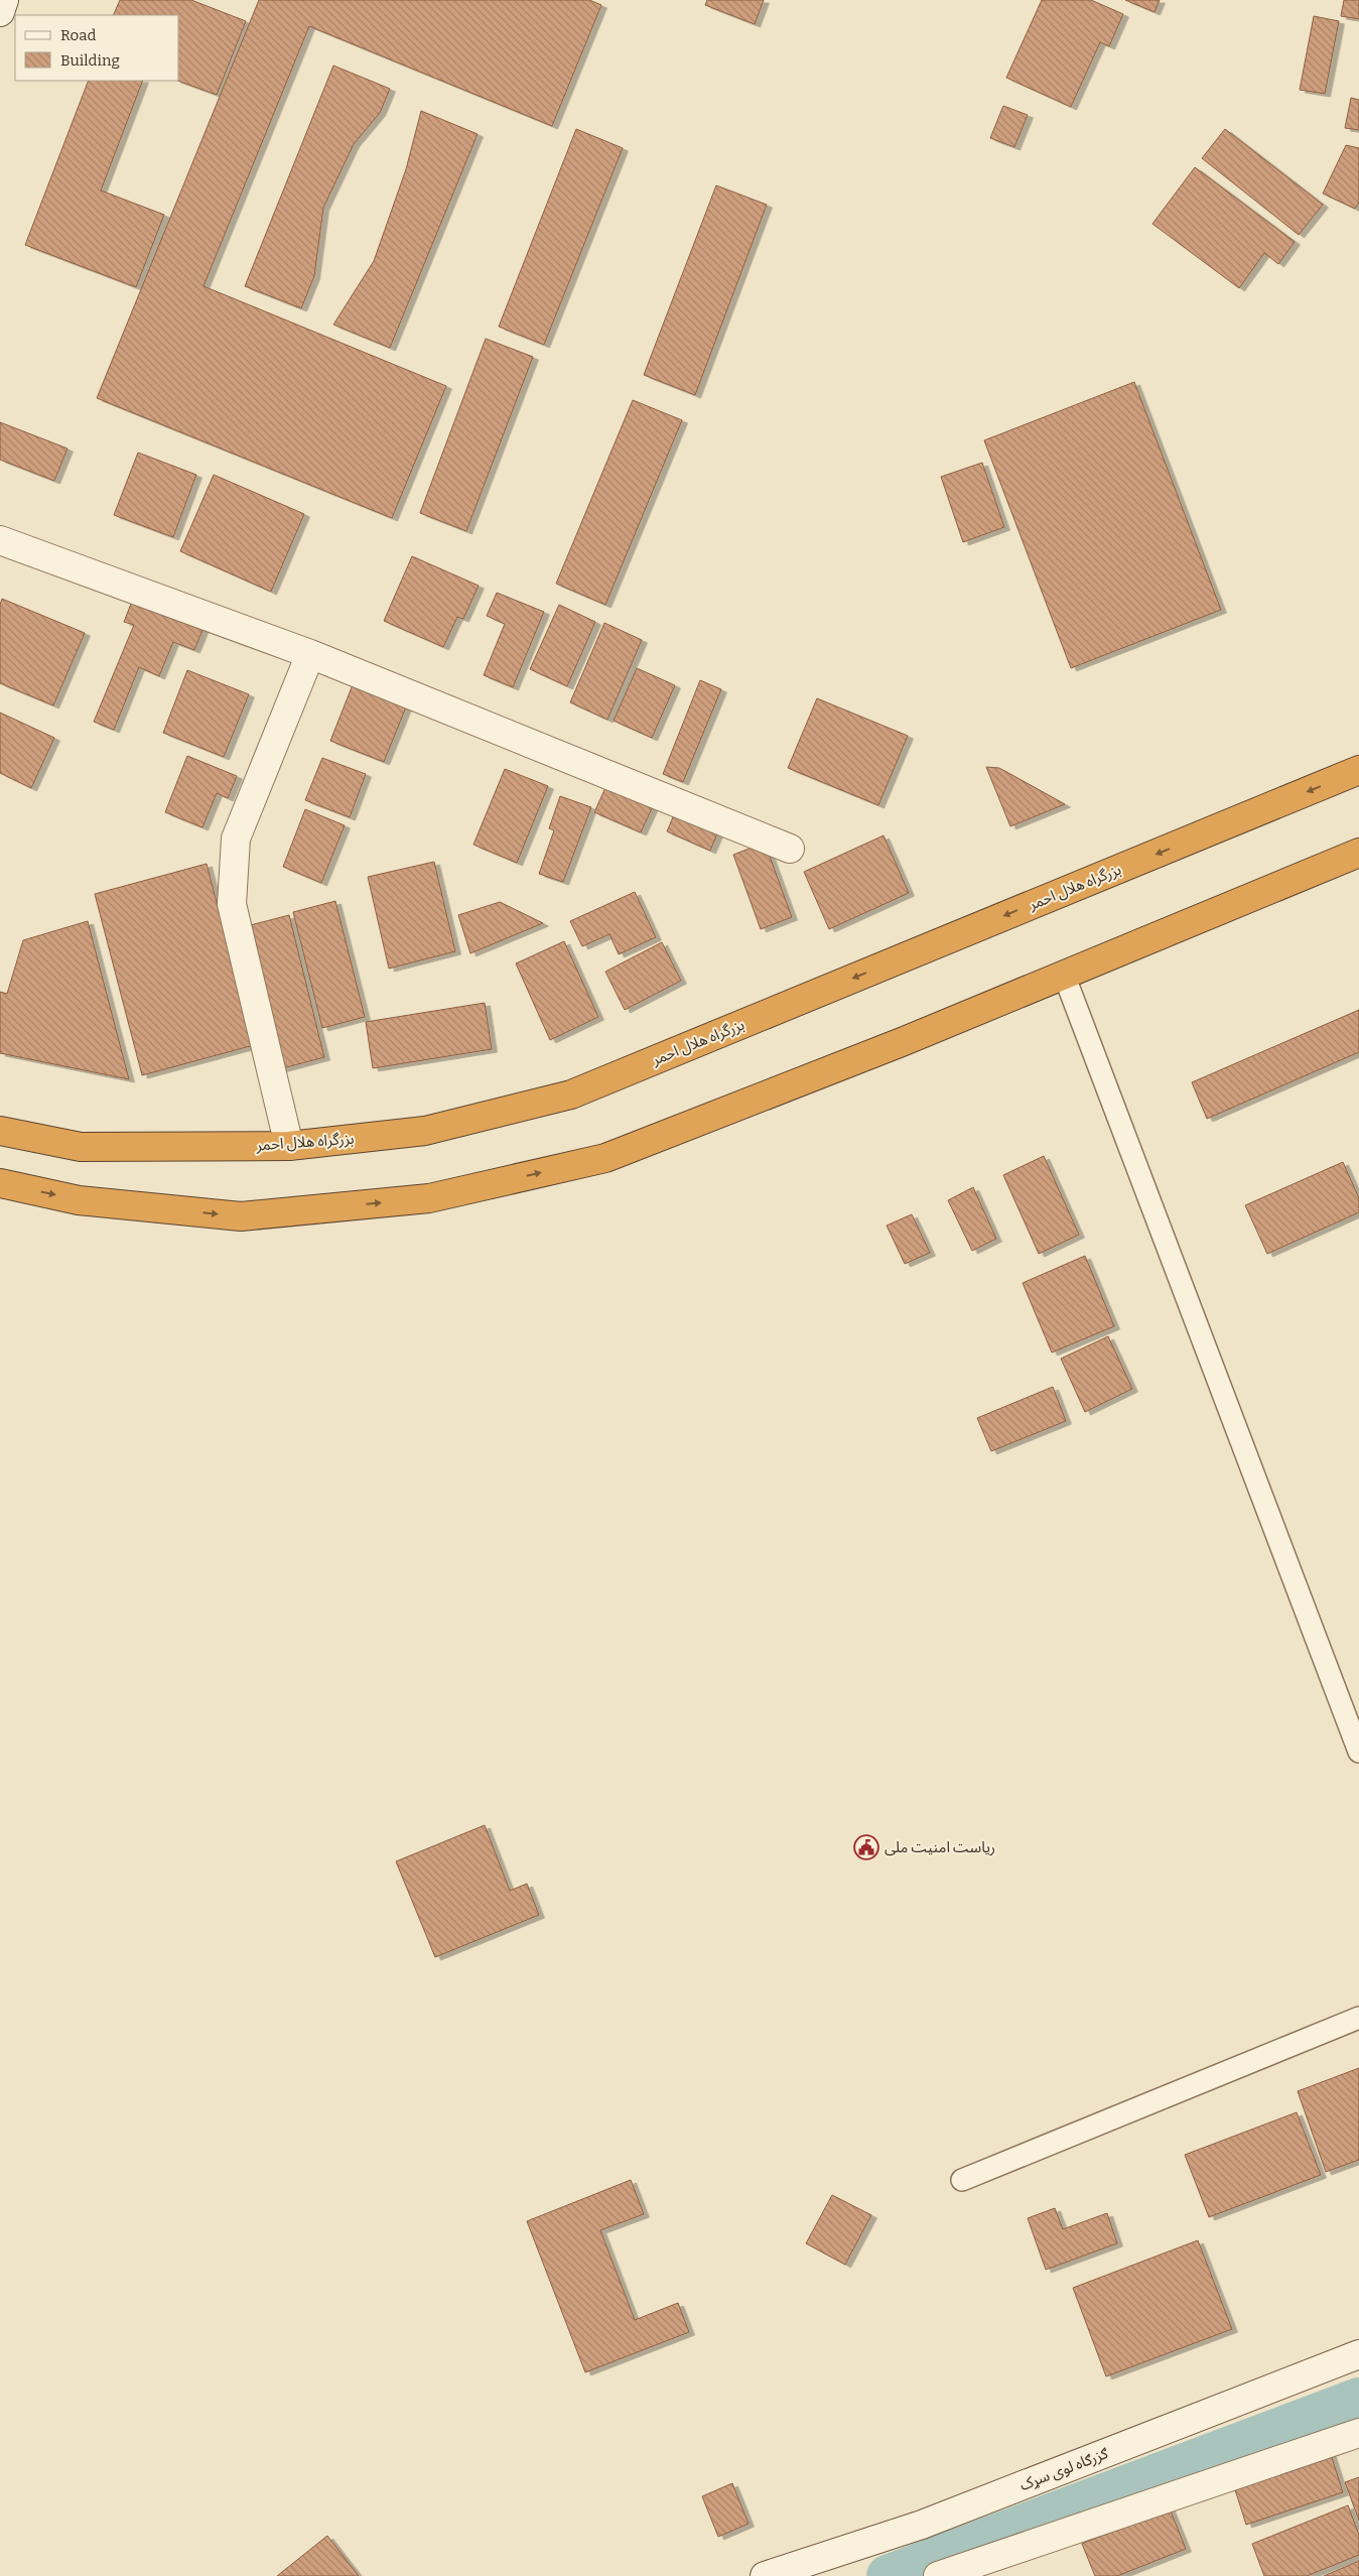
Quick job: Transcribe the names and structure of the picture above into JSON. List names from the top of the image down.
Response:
{
  "streets": {
    "highway": ["بزرگراه هلال احمر"],
    "street": ["ګزرګاه لوی سړک"]
  },
  "places": {
    "public building": ["ریاست امنیت ملی"]
  },
  "legend": ["Road", "Building"]
}
